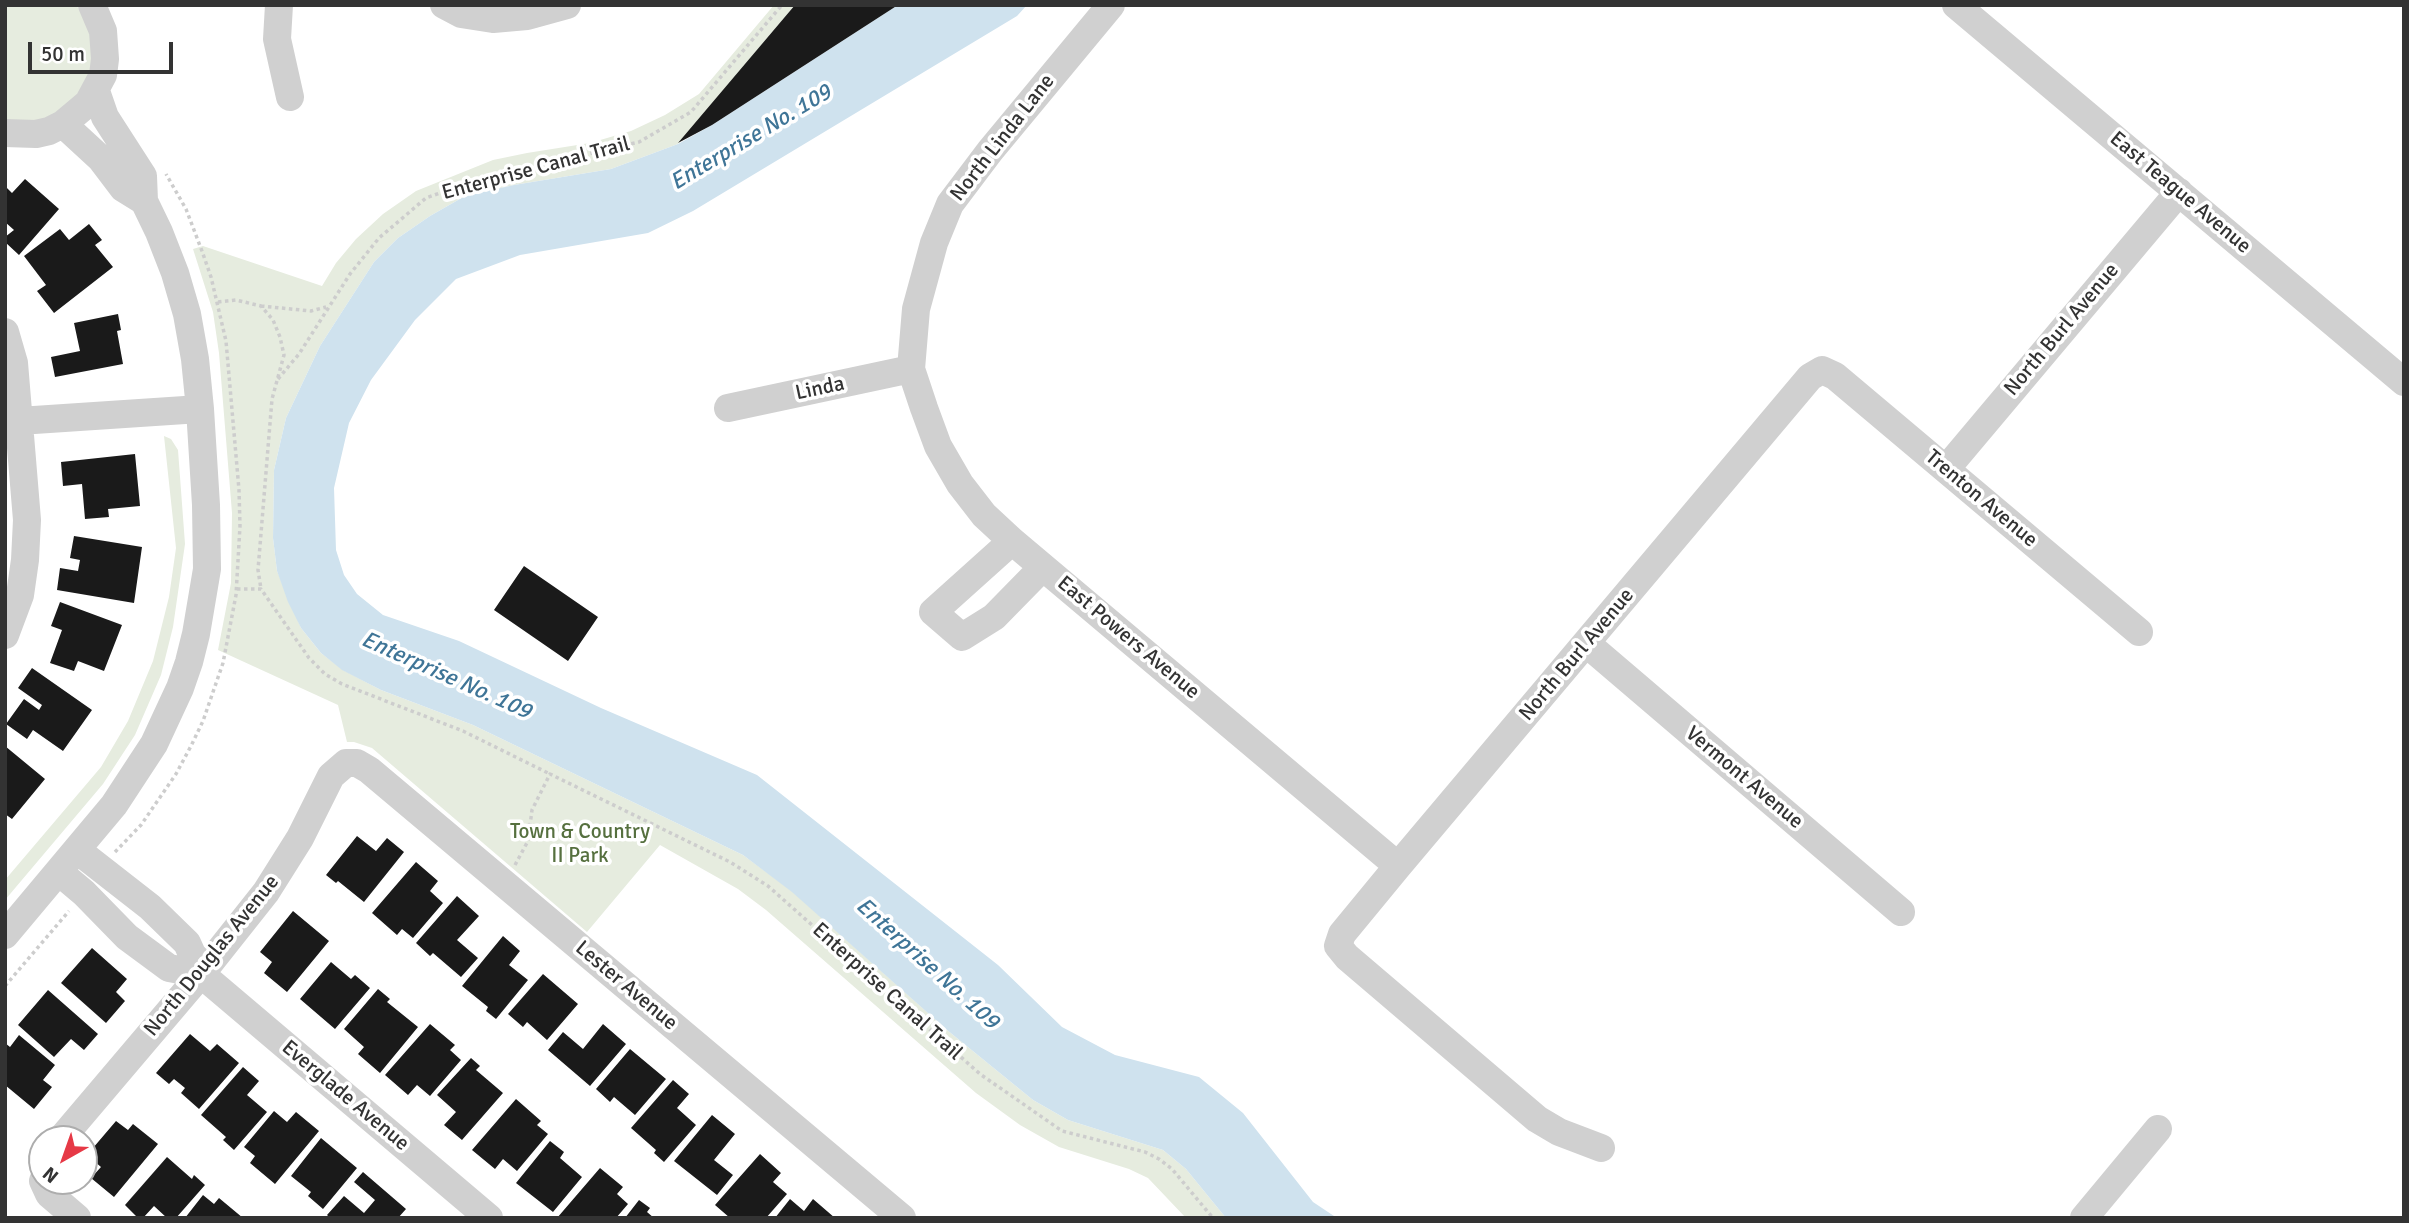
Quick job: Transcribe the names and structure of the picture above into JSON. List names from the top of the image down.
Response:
{
  "streets": {
    "street": [
      "North Linda Lane",
      "East Teague Avenue",
      "North Burl Avenue",
      "Linda",
      "Trenton Avenue",
      "East Powers Avenue",
      "Vermont Avenue",
      "North Douglas Avenue",
      "Lester Avenue",
      "Everglade Avenue"
    ],
    "path": ["Enterprise Canal Trail"]
  },
  "crossings": [
    ["North Linda Lane", "Linda"],
    ["North Linda Lane", "East Powers Avenue"],
    ["East Teague Avenue", "North Burl Avenue"],
    ["North Burl Avenue", "Trenton Avenue"],
    ["North Burl Avenue", "East Powers Avenue"],
    ["North Burl Avenue", "Vermont Avenue"],
    ["Linda", "East Powers Avenue"],
    ["North Douglas Avenue", "Lester Avenue"],
    ["North Douglas Avenue", "Everglade Avenue"]
  ],
  "water": ["Enterprise No. 109"],
  "parks": ["Town & Country II Park"],
  "scale_bar": "50 m",
  "north": "bottom left"
}
